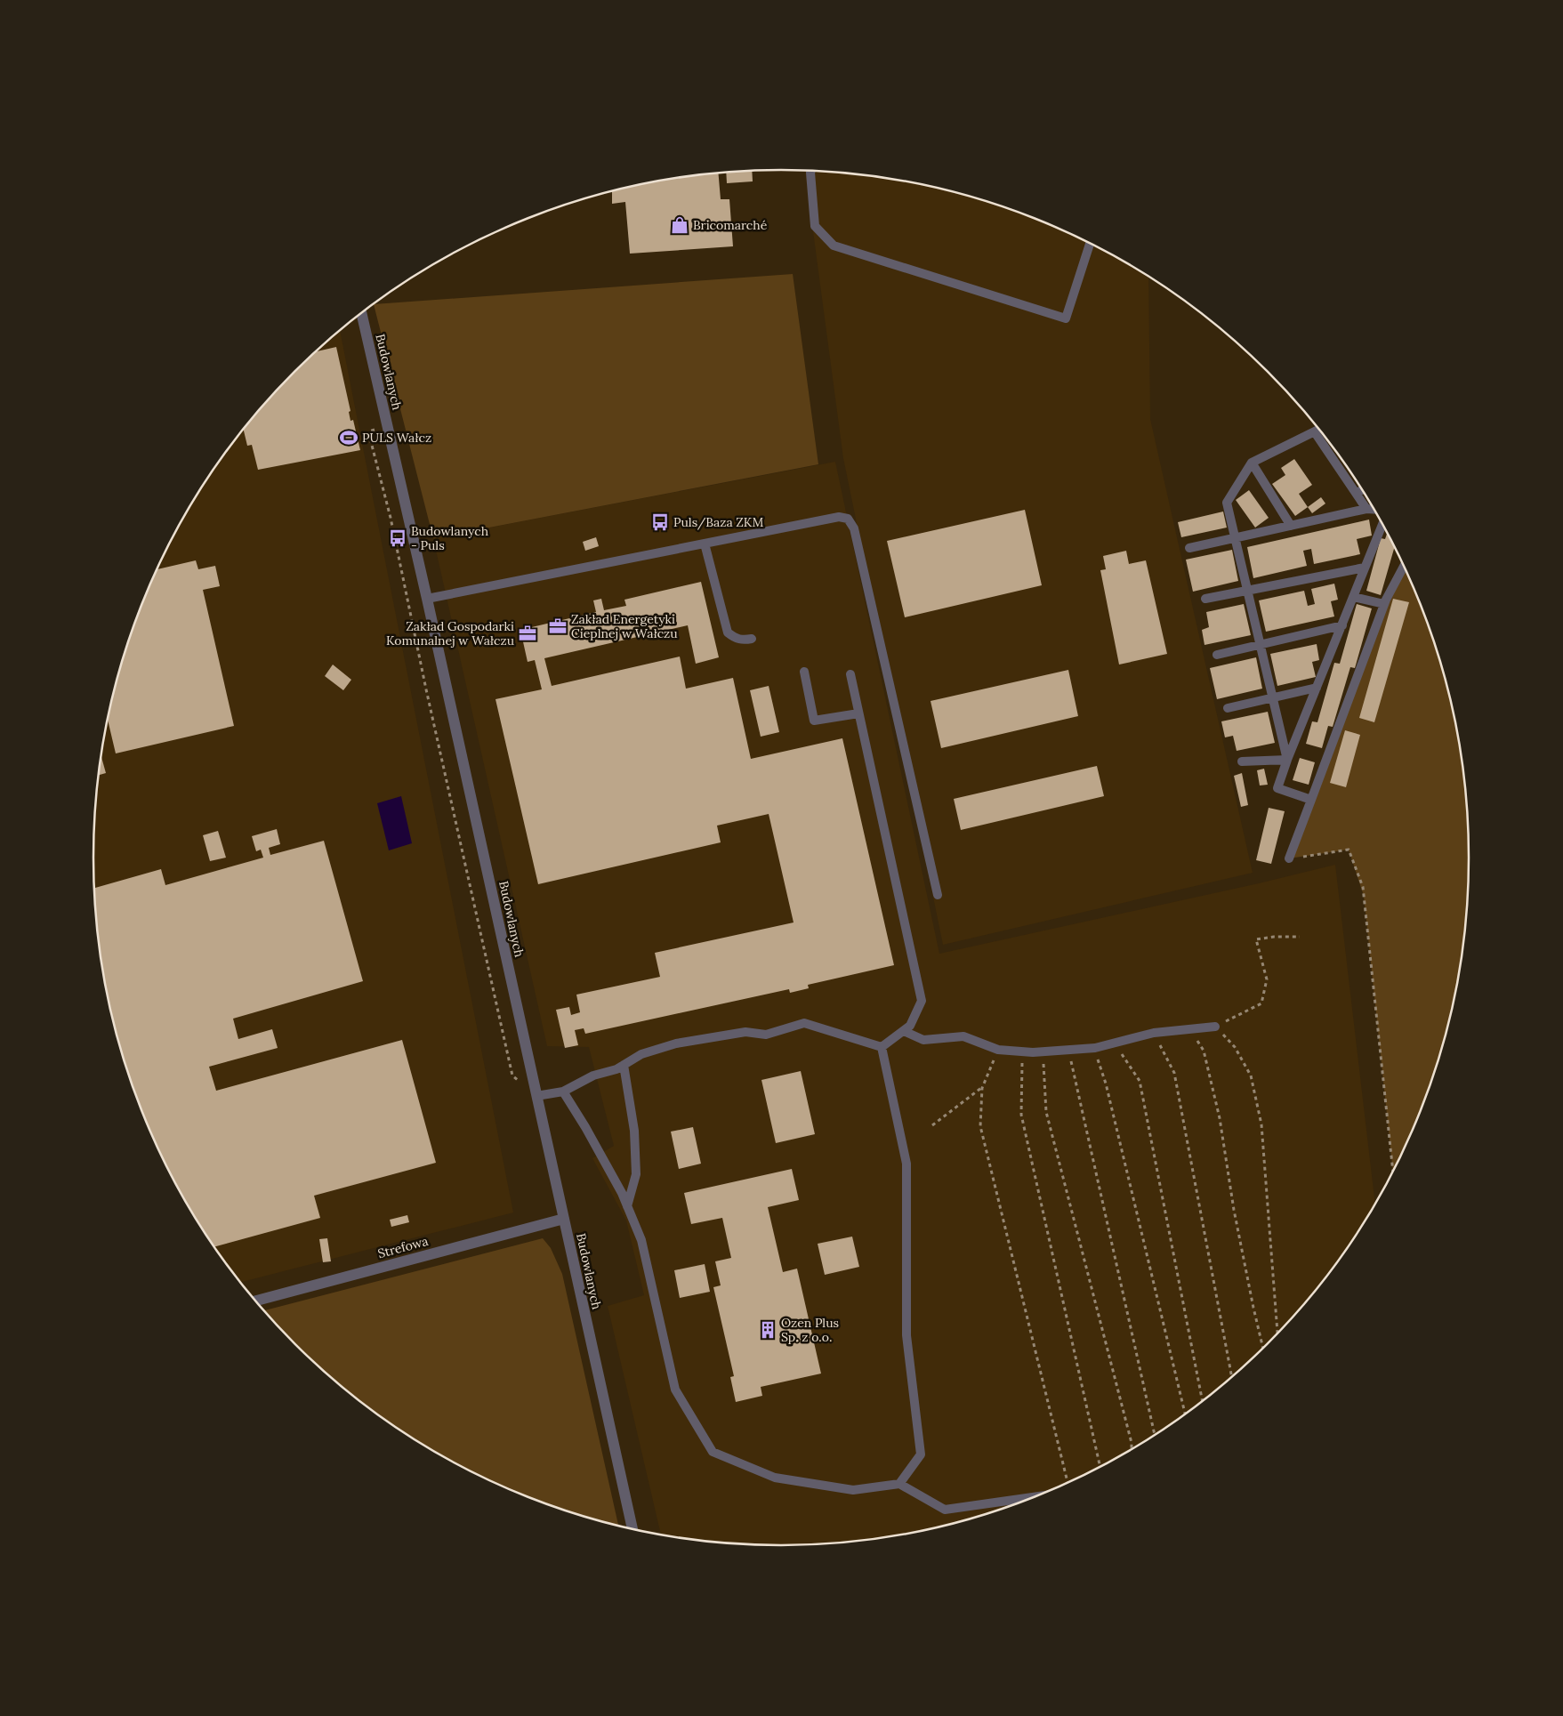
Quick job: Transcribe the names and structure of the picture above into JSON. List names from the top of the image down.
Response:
{
  "streets": {
    "street": ["Budowlanych", "Strefowa"]
  },
  "crossings": [
    ["Budowlanych", "Strefowa"]
  ],
  "places": {
    "shop": ["Bricomarché"],
    "sports": ["PULS Wałcz"],
    "bus stop": ["Puls/Baza ZKM", "Budowlanych - Puls"],
    "office": ["Zakład Energetyki Cieplnej w Wałczu", "Zakład Gospodarki Komunalnej w Wałczu"],
    "building": ["Ozen Plus Sp. z o.o."]
  }
}
